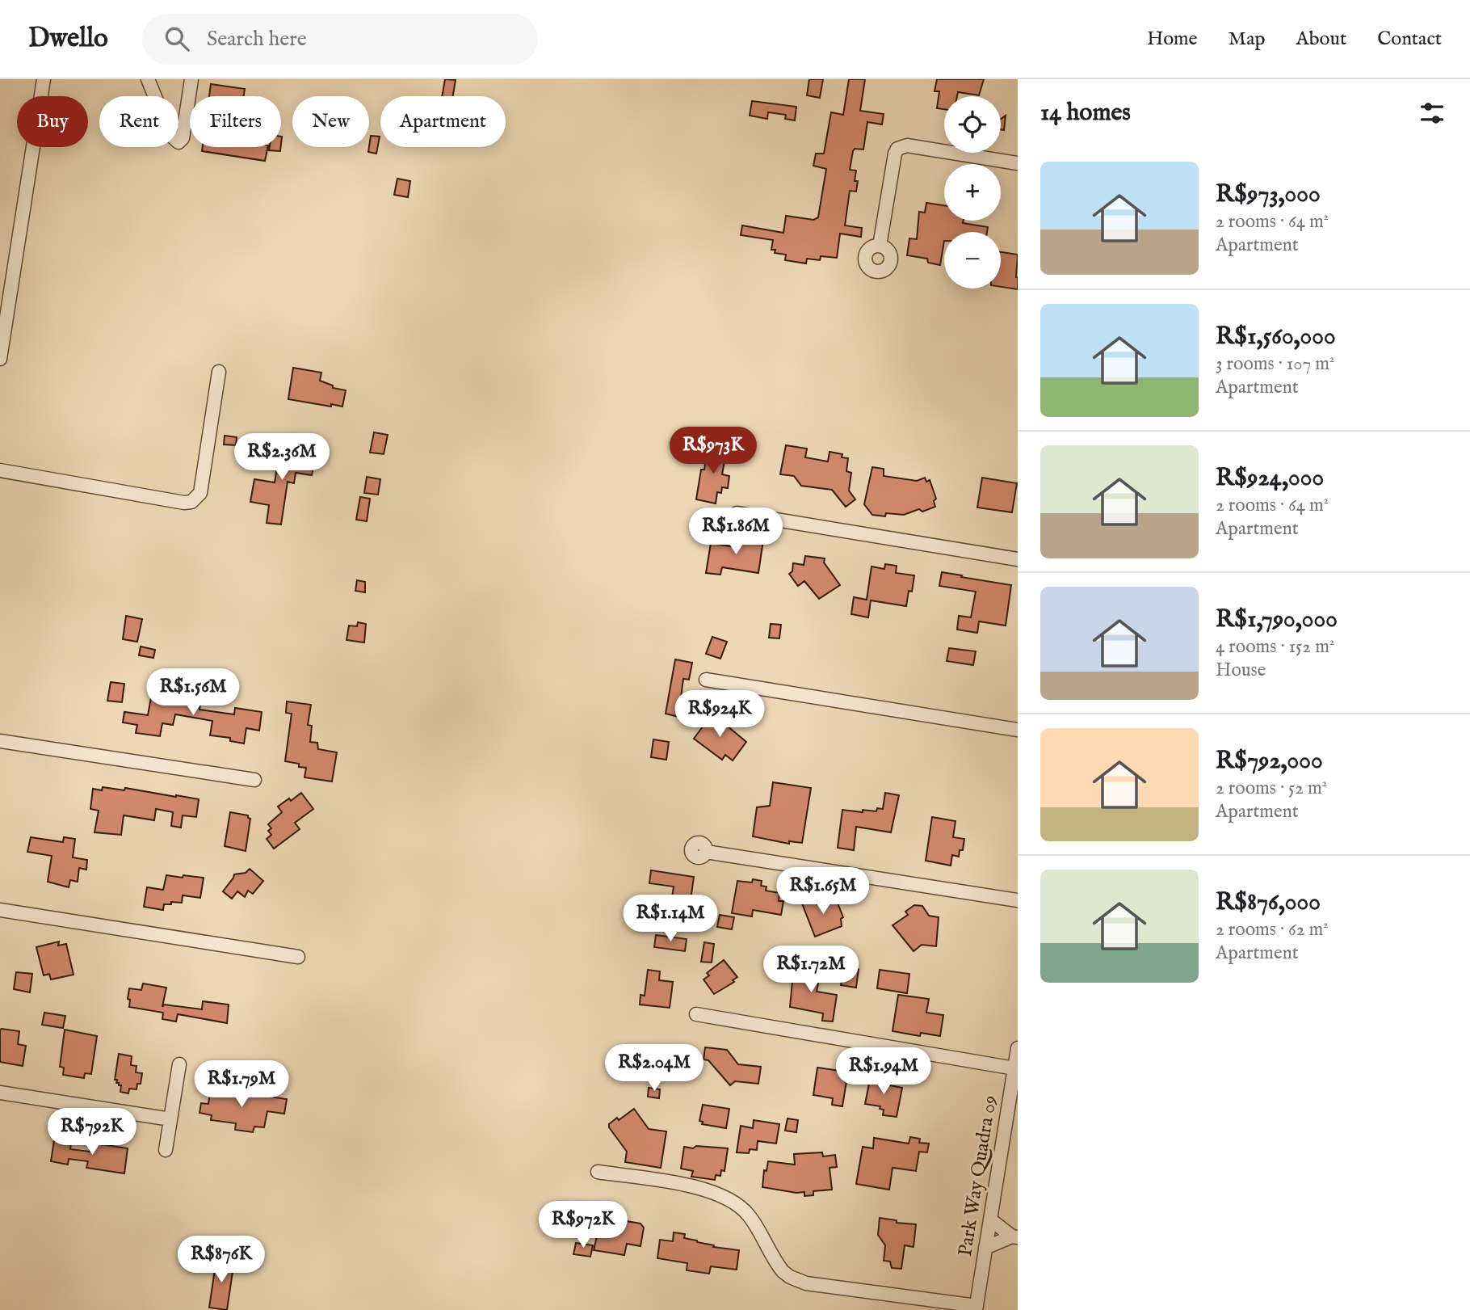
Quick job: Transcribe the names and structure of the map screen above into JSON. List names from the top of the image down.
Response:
{
  "streets": {
    "street": ["Park Way Quadra 09"]
  },
  "page": {
    "header": "Dwello",
    "search": "Search here",
    "nav": [
      "Home",
      "Map",
      "About",
      "Contact"
    ],
    "heading": "14 homes",
    "map_buttons": ["+", "−"],
    "chip": [
      "Buy",
      "Rent",
      "Filters",
      "New",
      "Apartment"
    ],
    "list": [
      {
        "name": "R$973,000",
        "note": "2 rooms · 64 m² · Apartment"
      },
      {
        "name": "R$1,560,000",
        "note": "3 rooms · 107 m² · Apartment"
      },
      {
        "name": "R$924,000",
        "note": "2 rooms · 64 m² · Apartment"
      },
      {
        "name": "R$1,790,000",
        "note": "4 rooms · 152 m² · House"
      },
      {
        "name": "R$792,000",
        "note": "2 rooms · 52 m² · Apartment"
      },
      {
        "name": "R$876,000",
        "note": "2 rooms · 62 m² · Apartment"
      }
    ],
    "price": [
      "R$973K",
      "R$2.36M",
      "R$1.86M",
      "R$1.56M",
      "R$924K",
      "R$1.65M",
      "R$1.14M",
      "R$1.72M",
      "R$2.04M",
      "R$1.94M",
      "R$1.79M",
      "R$792K",
      "R$972K",
      "R$876K"
    ]
  }
}
